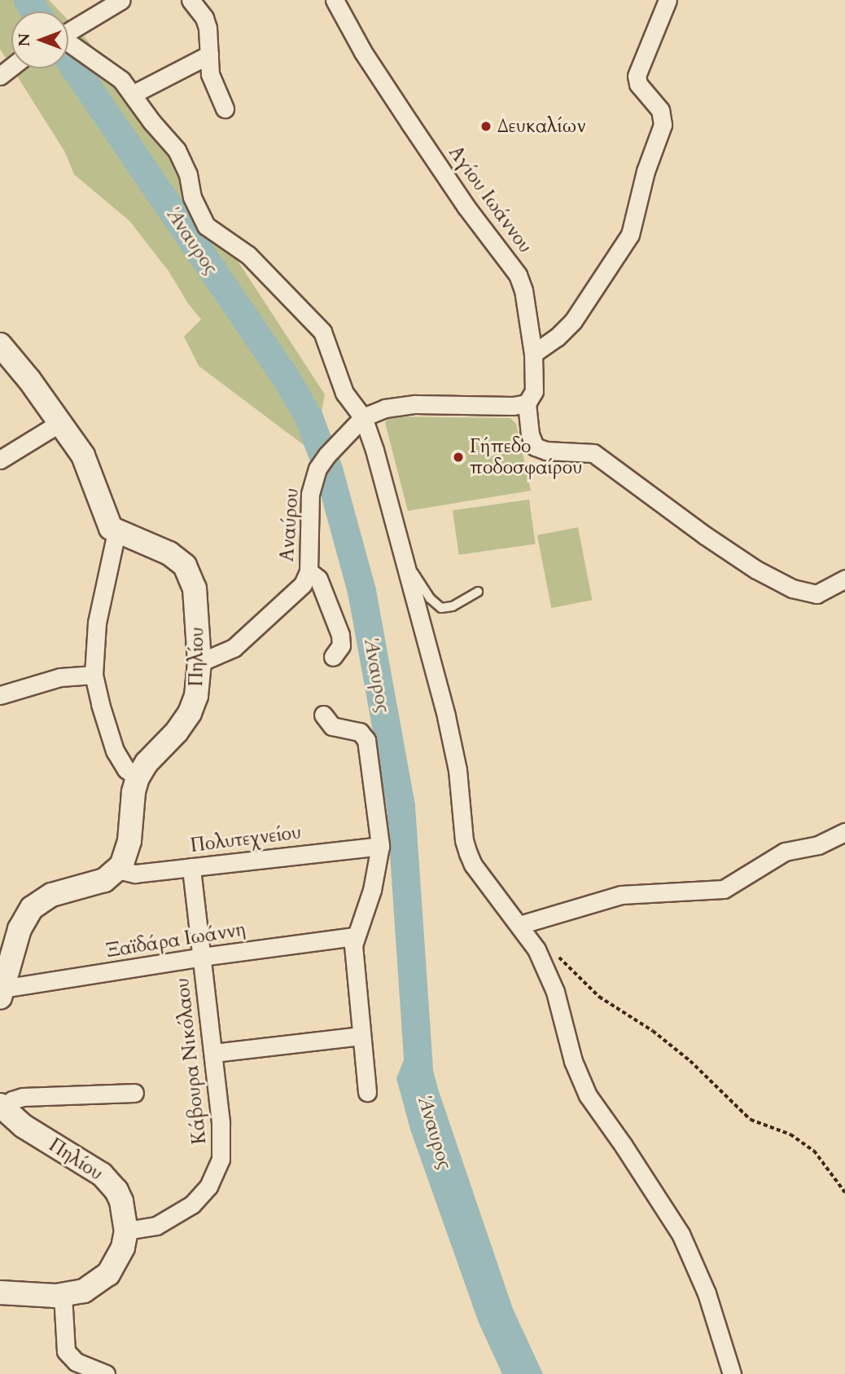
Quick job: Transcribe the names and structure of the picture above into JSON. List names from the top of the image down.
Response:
{
  "streets": {
    "main road": ["Πηλίου"],
    "street": [
      "Αγίου Ιωάννου",
      "Αναύρου",
      "Πολυτεχνείου",
      "Ξαϊδάρα Ιωάννη",
      "Κάβουρα Νικόλαου"
    ]
  },
  "crossings": [
    ["Αγίου Ιωάννου", "Αναύρου"],
    ["Αναύρου", "Πηλίου"],
    ["Πηλίου", "Πολυτεχνείου"],
    ["Πηλίου", "Κάβουρα Νικόλαου"],
    ["Πολυτεχνείου", "Κάβουρα Νικόλαου"],
    ["Ξαϊδάρα Ιωάννη", "Κάβουρα Νικόλαου"]
  ],
  "water": ["Άναυρος"],
  "places": ["Δευκαλίων", "Γήπεδο ποδοσφαίρου"],
  "north": "left"
}
